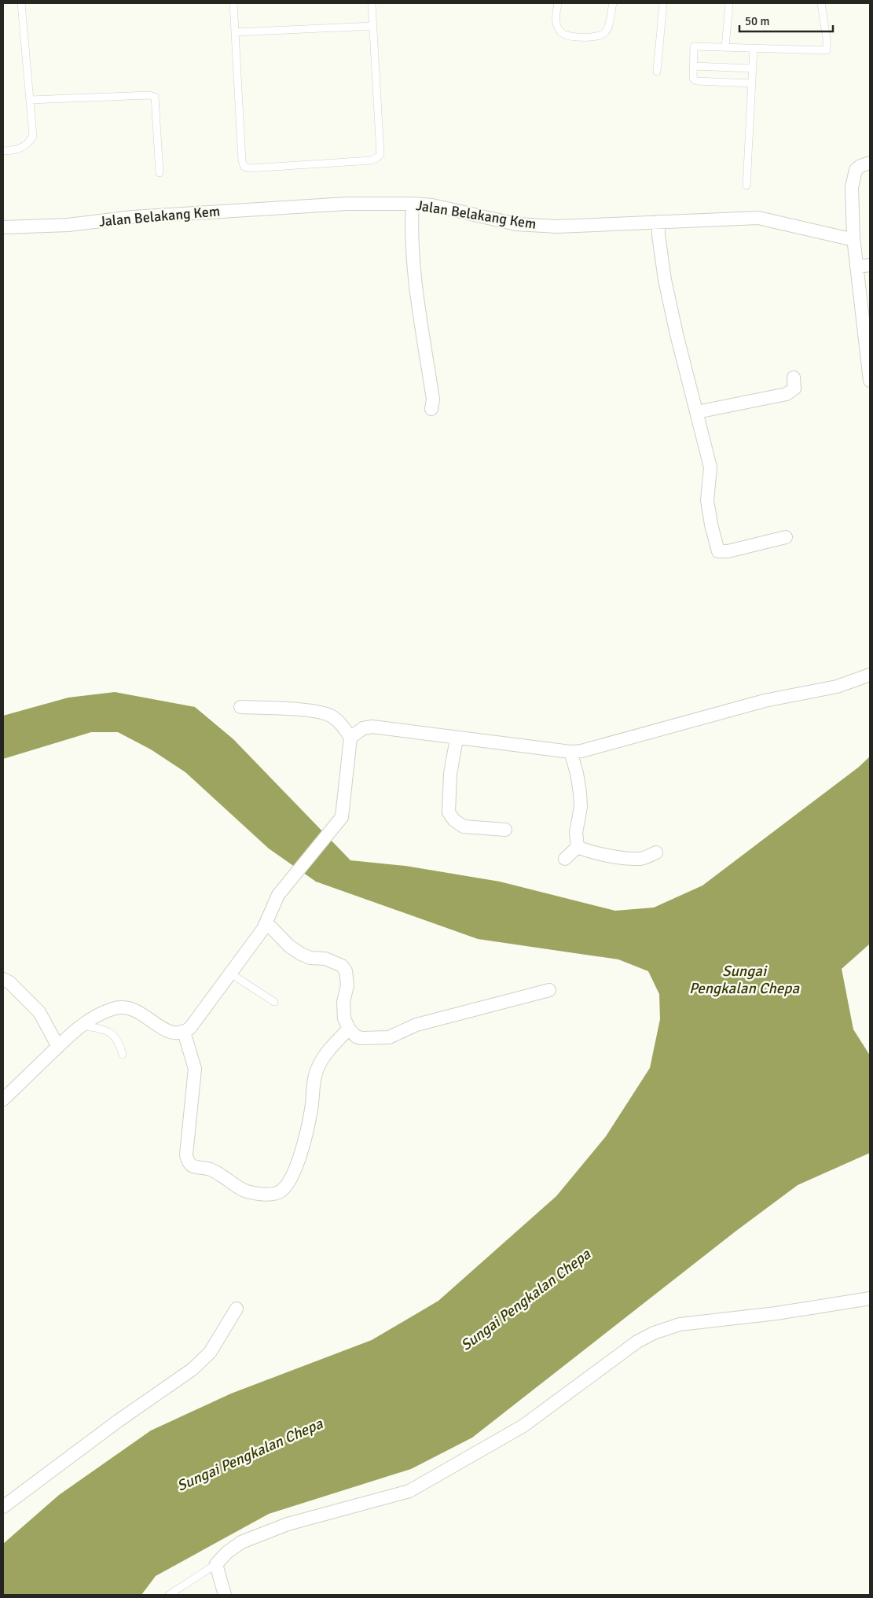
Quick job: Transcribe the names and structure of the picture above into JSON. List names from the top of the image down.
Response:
{
  "streets": {
    "street": ["Jalan Belakang Kem"]
  },
  "water": ["Sungai Pengkalan Chepa"],
  "scale_bar": "50 m"
}
